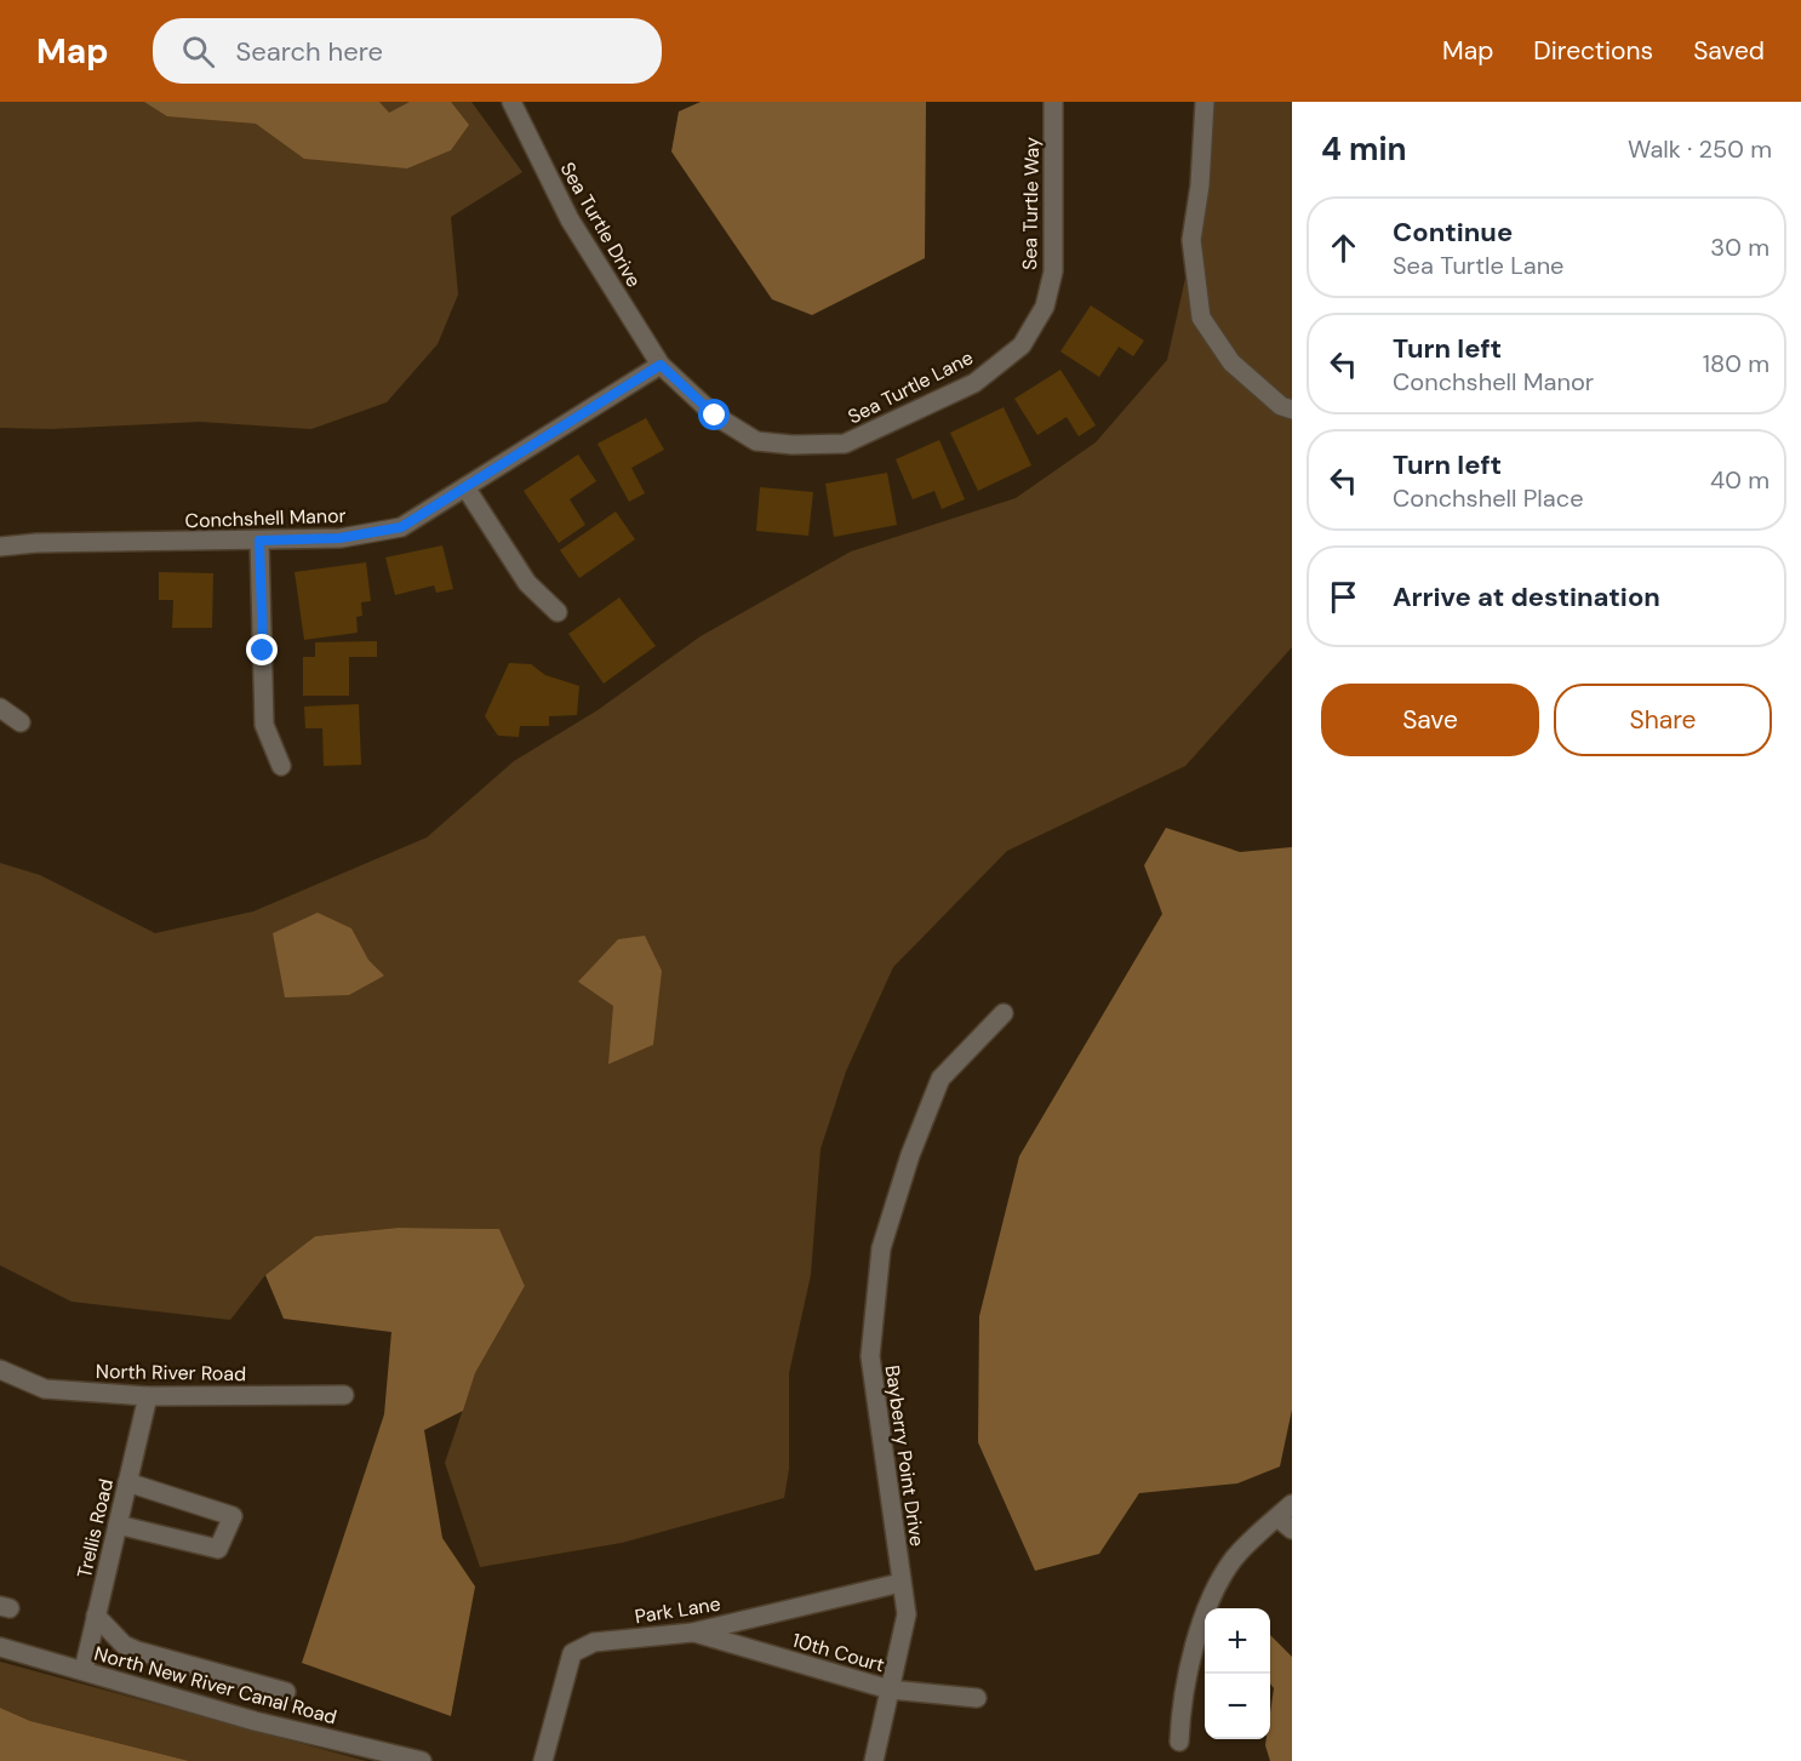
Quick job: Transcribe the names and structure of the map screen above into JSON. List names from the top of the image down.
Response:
{
  "streets": {
    "street": [
      "Sea Turtle Way",
      "Sea Turtle Drive",
      "Sea Turtle Lane",
      "Conchshell Manor",
      "North River Road",
      "Bayberry Point Drive",
      "Trellis Road",
      "Park Lane",
      "10th Court",
      "North New River Canal Road"
    ]
  },
  "crossings": [
    ["Sea Turtle Way", "Sea Turtle Lane"],
    ["Sea Turtle Drive", "Sea Turtle Lane"],
    ["Sea Turtle Drive", "Conchshell Manor"],
    ["Sea Turtle Lane", "Conchshell Manor"],
    ["North River Road", "Trellis Road"],
    ["Bayberry Point Drive", "Park Lane"],
    ["Bayberry Point Drive", "10th Court"],
    ["Trellis Road", "North New River Canal Road"],
    ["Park Lane", "10th Court"]
  ],
  "page": {
    "header": "Map",
    "search": "Search here",
    "nav": ["Map", "Directions", "Saved"],
    "heading": ["4 min", "Walk · 250 m"],
    "list": [
      ["Continue", "Sea Turtle Lane", "30 m"],
      ["Turn left", "Conchshell Manor", "180 m"],
      ["Turn left", "Conchshell Place", "40 m"],
      "Arrive at destination"
    ],
    "buttons": ["Save", "Share"],
    "map_buttons": ["+", "−"]
  }
}
